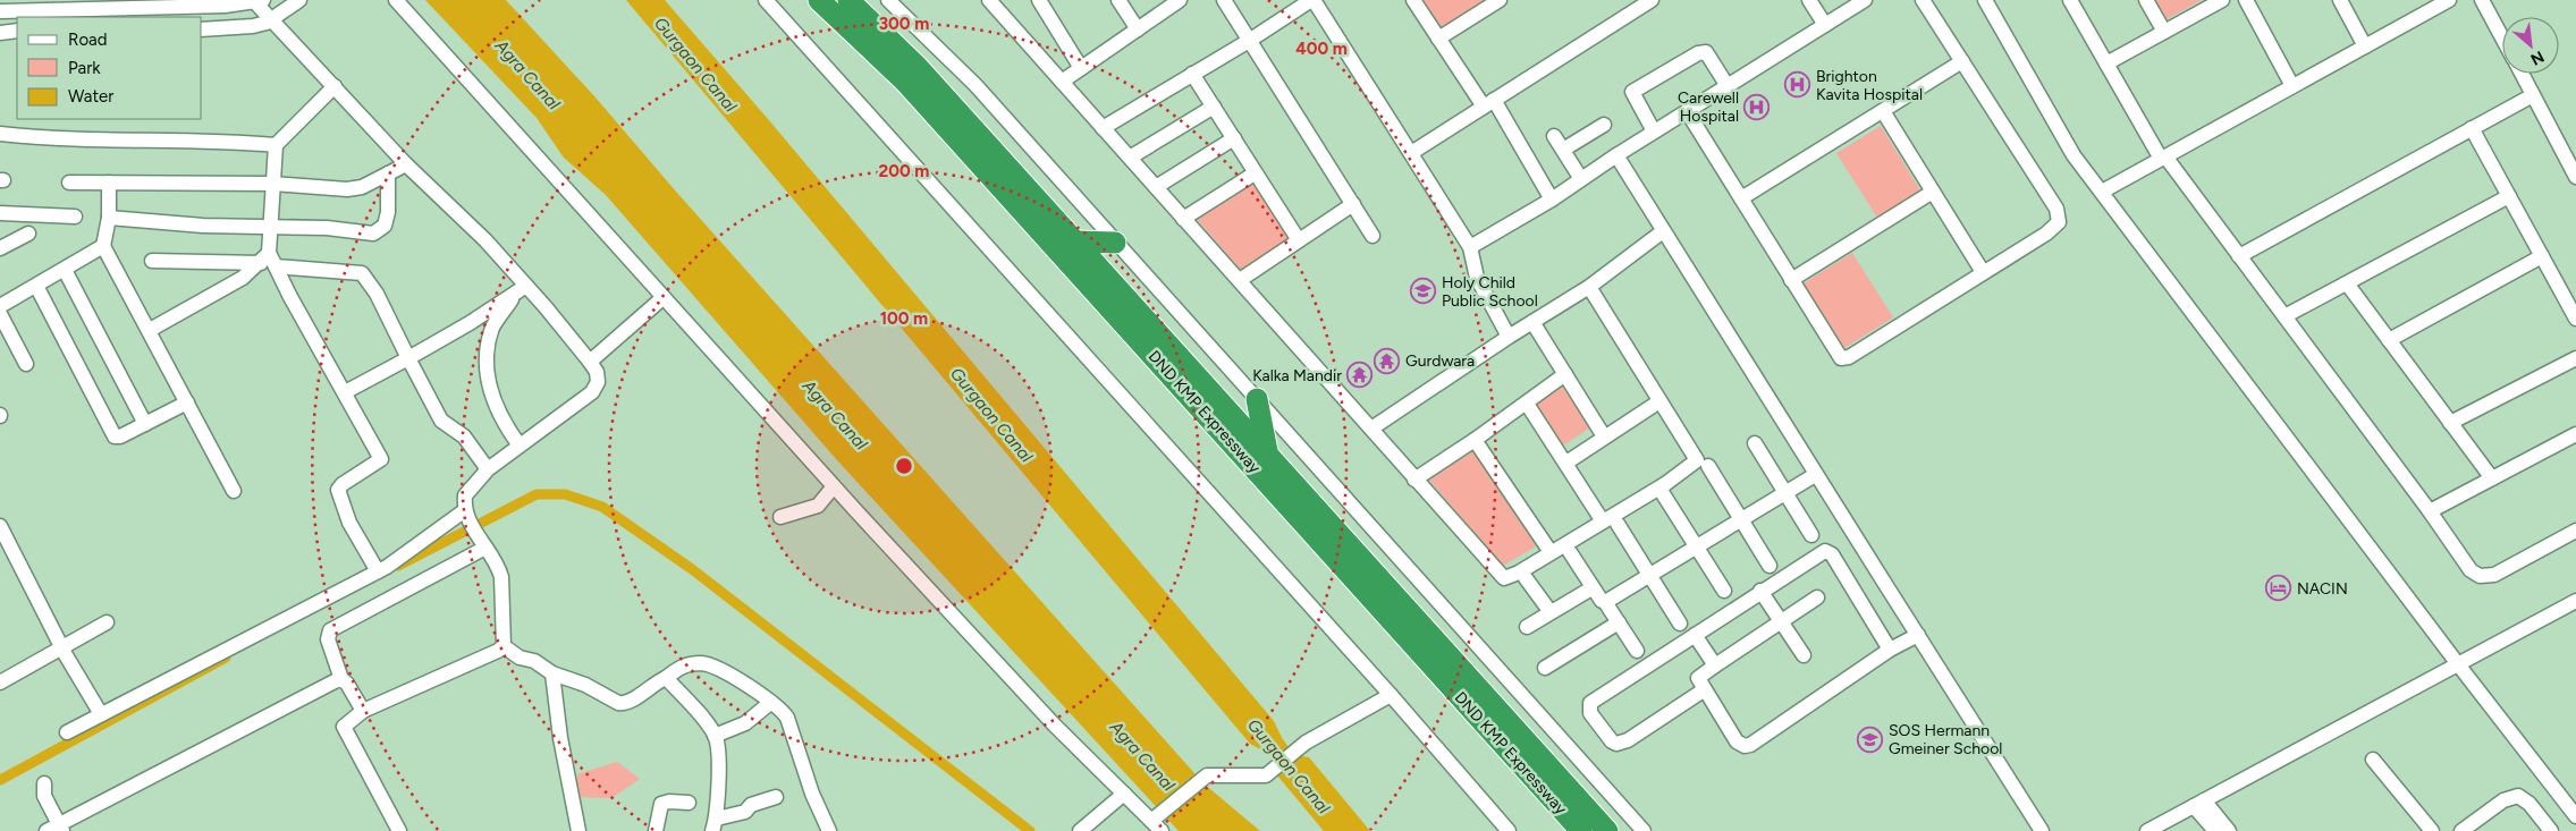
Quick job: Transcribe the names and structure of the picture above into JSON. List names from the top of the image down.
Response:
{
  "streets": {
    "highway": ["DND KMP Expressway"]
  },
  "water": ["Gurgaon Canal", "Agra Canal"],
  "places": {
    "hospital": ["Brighton Kavita Hospital", "Carewell Hospital"],
    "school or university": ["Holy Child Public School", "SOS Hermann Gmeiner School"],
    "temple": ["Gurdwara", "Kalka Mandir"],
    "hotel": ["NACIN"]
  },
  "legend": ["Road", "Park", "Water"],
  "north": "bottom right",
  "rings": [
    "300 m",
    "400 m",
    "200 m",
    "100 m"
  ]
}
